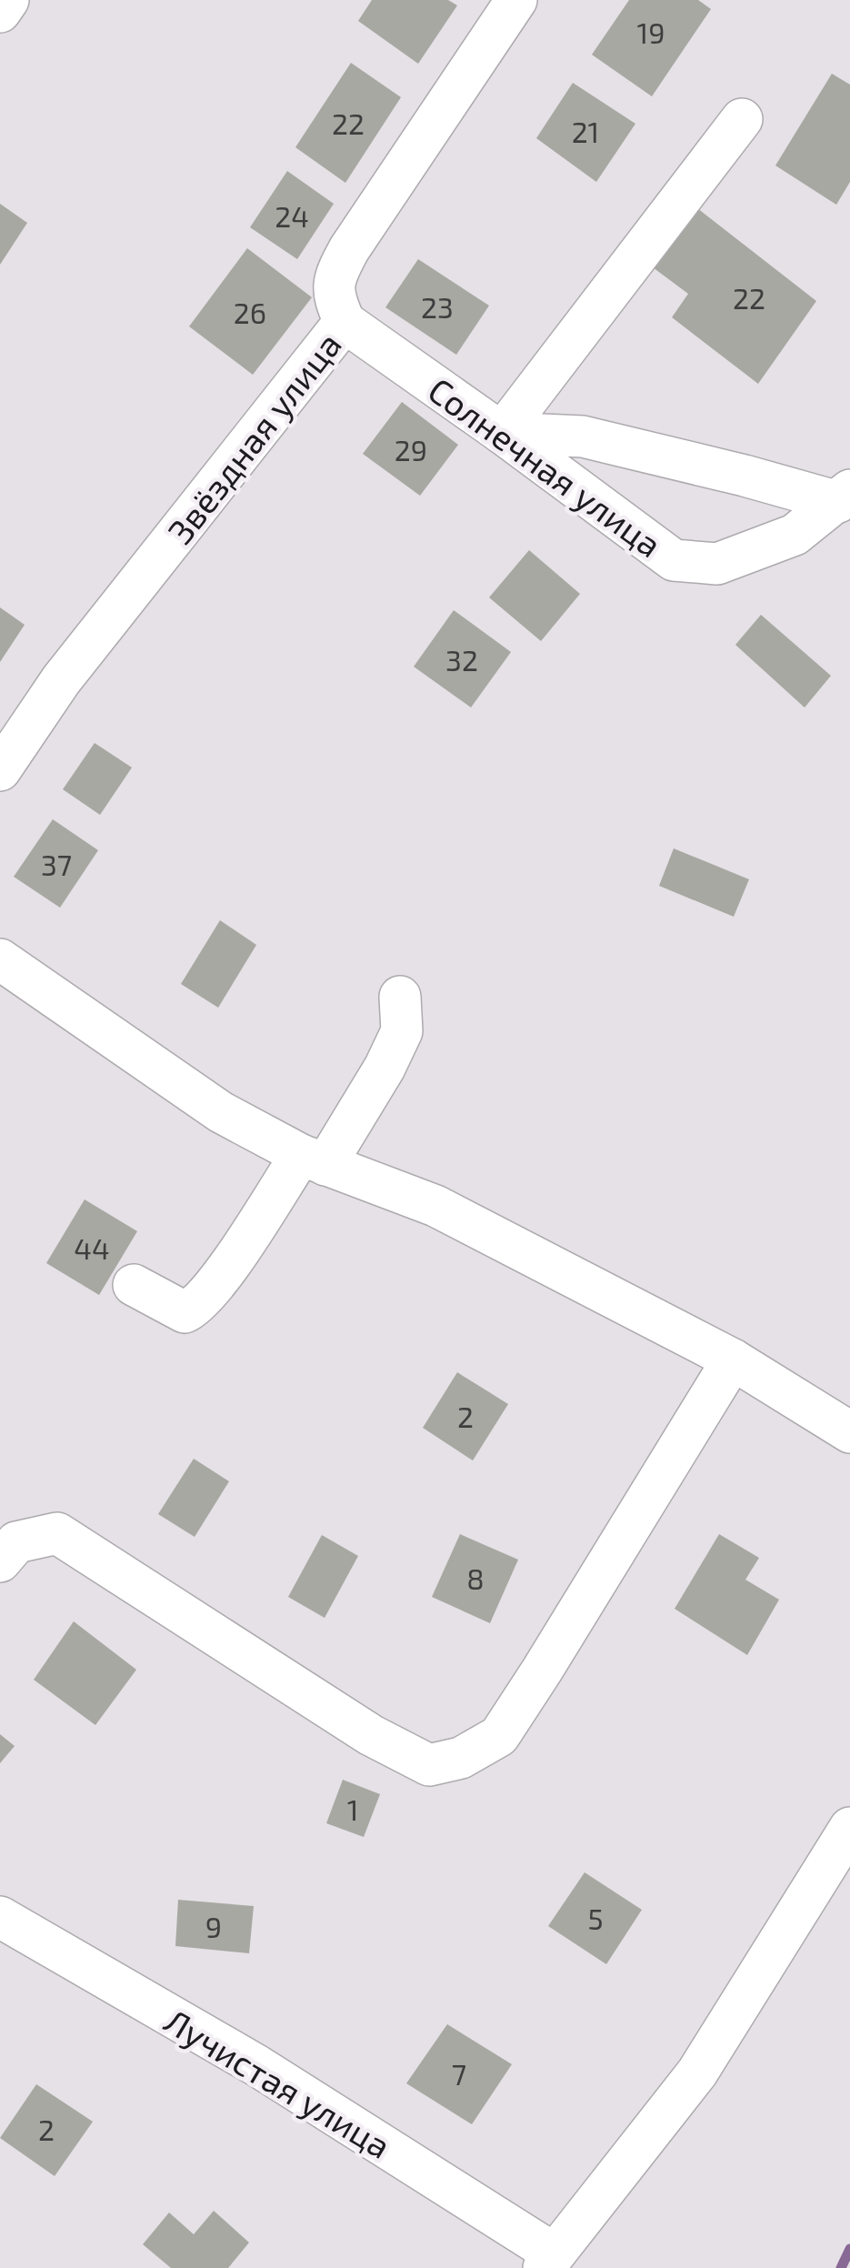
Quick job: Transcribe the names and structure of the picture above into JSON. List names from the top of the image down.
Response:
{
  "streets": {
    "street": ["Звёздная улица", "Солнечная улица", "Лучистая улица"]
  },
  "crossings": [
    ["Звёздная улица", "Солнечная улица"]
  ],
  "house_numbers": [
    "19",
    "22",
    "21",
    "24",
    "22",
    "23",
    "26",
    "29",
    "32",
    "37",
    "44",
    "2",
    "8",
    "1",
    "5",
    "9",
    "7",
    "2"
  ]
}
